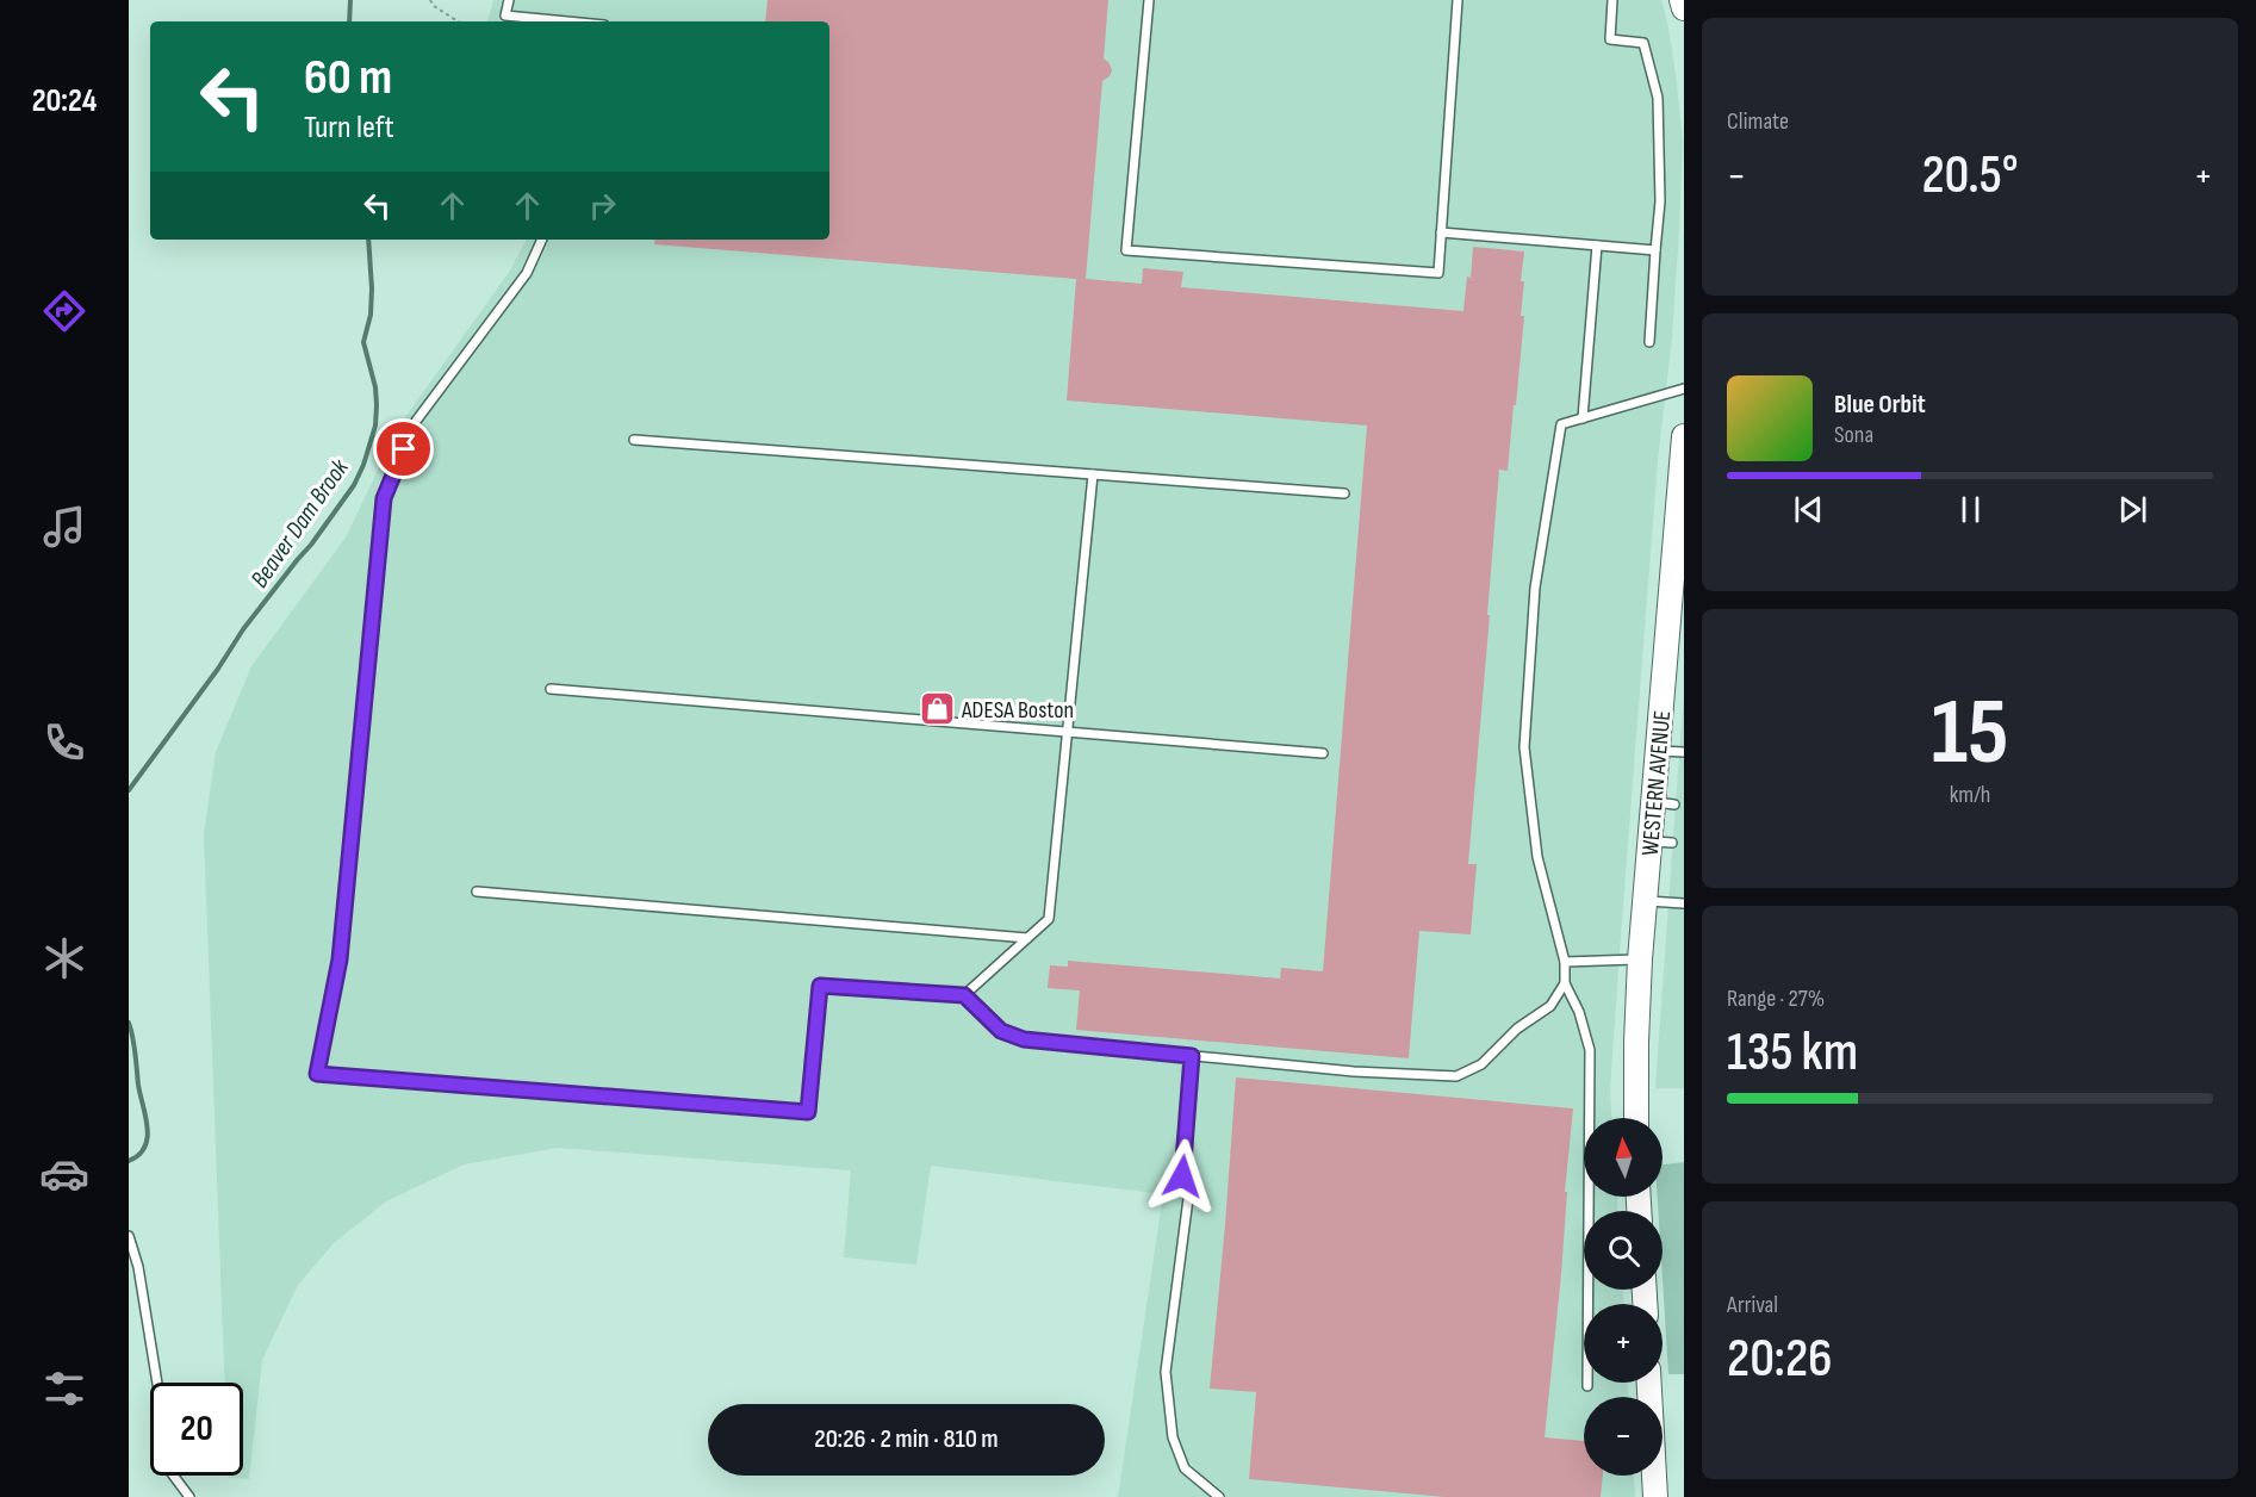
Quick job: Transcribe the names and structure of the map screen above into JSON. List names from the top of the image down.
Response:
{
  "streets": {
    "street": ["WESTERN AVENUE"]
  },
  "water": ["Beaver Dam Brook"],
  "places": {
    "shop": ["ADESA Boston"]
  },
  "north": "top",
  "page": {
    "tabs": "20:24",
    "tile": [
      "Climate",
      ["15", "km/h"],
      ["Range · 27%", "135 km"],
      ["Arrival", "20:26"]
    ],
    "turn": ["60 m", "Turn left"],
    "heat": ["−", "20.5°", "+"],
    "song": ["Blue Orbit", "Sona"],
    "map_buttons": ["+", "−"],
    "limit": "20",
    "trip": "20:26 · 2 min · 810 m"
  }
}
